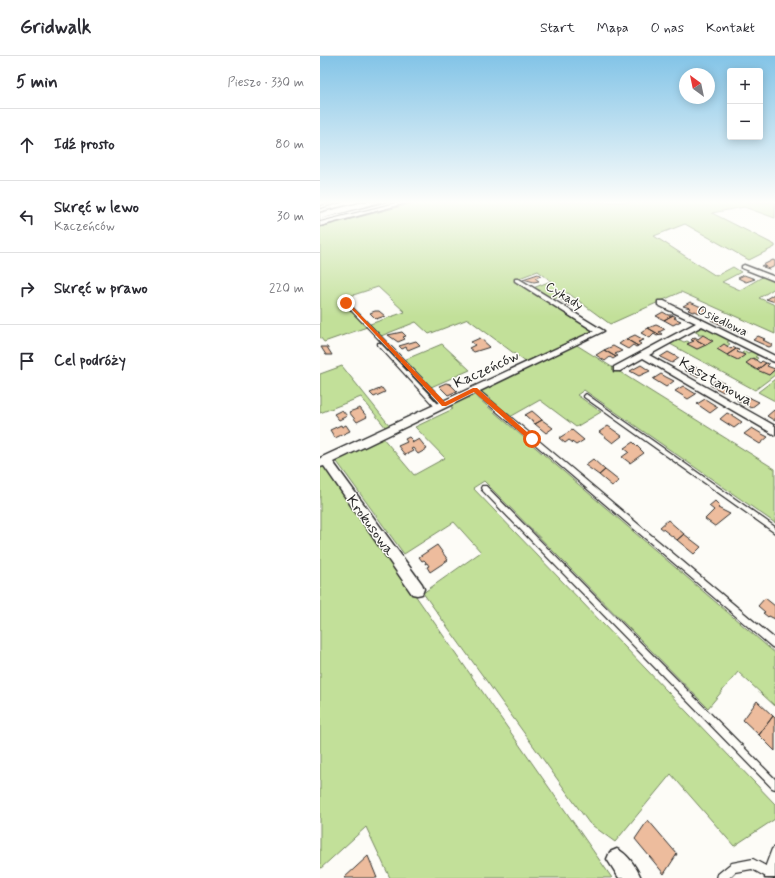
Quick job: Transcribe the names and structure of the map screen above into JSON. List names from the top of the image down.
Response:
{
  "streets": {
    "street": [
      "Cykady",
      "Osiedlowa",
      "Kaczeńców",
      "Kasztanowa",
      "Krokusowa"
    ]
  },
  "crossings": [
    ["Cykady", "Kaczeńców"],
    ["Osiedlowa", "Kasztanowa"],
    ["Kaczeńców", "Krokusowa"]
  ],
  "north": "top left",
  "page": {
    "header": "Gridwalk",
    "nav": [
      "Start",
      "Mapa",
      "O nas",
      "Kontakt"
    ],
    "heading": ["5 min", "Pieszo · 330 m"],
    "map_buttons": ["+", "−"],
    "list": [
      ["Idź prosto", "80 m"],
      ["Skręć w lewo", "Kaczeńców", "30 m"],
      ["Skręć w prawo", "220 m"],
      "Cel podróży"
    ]
  }
}
